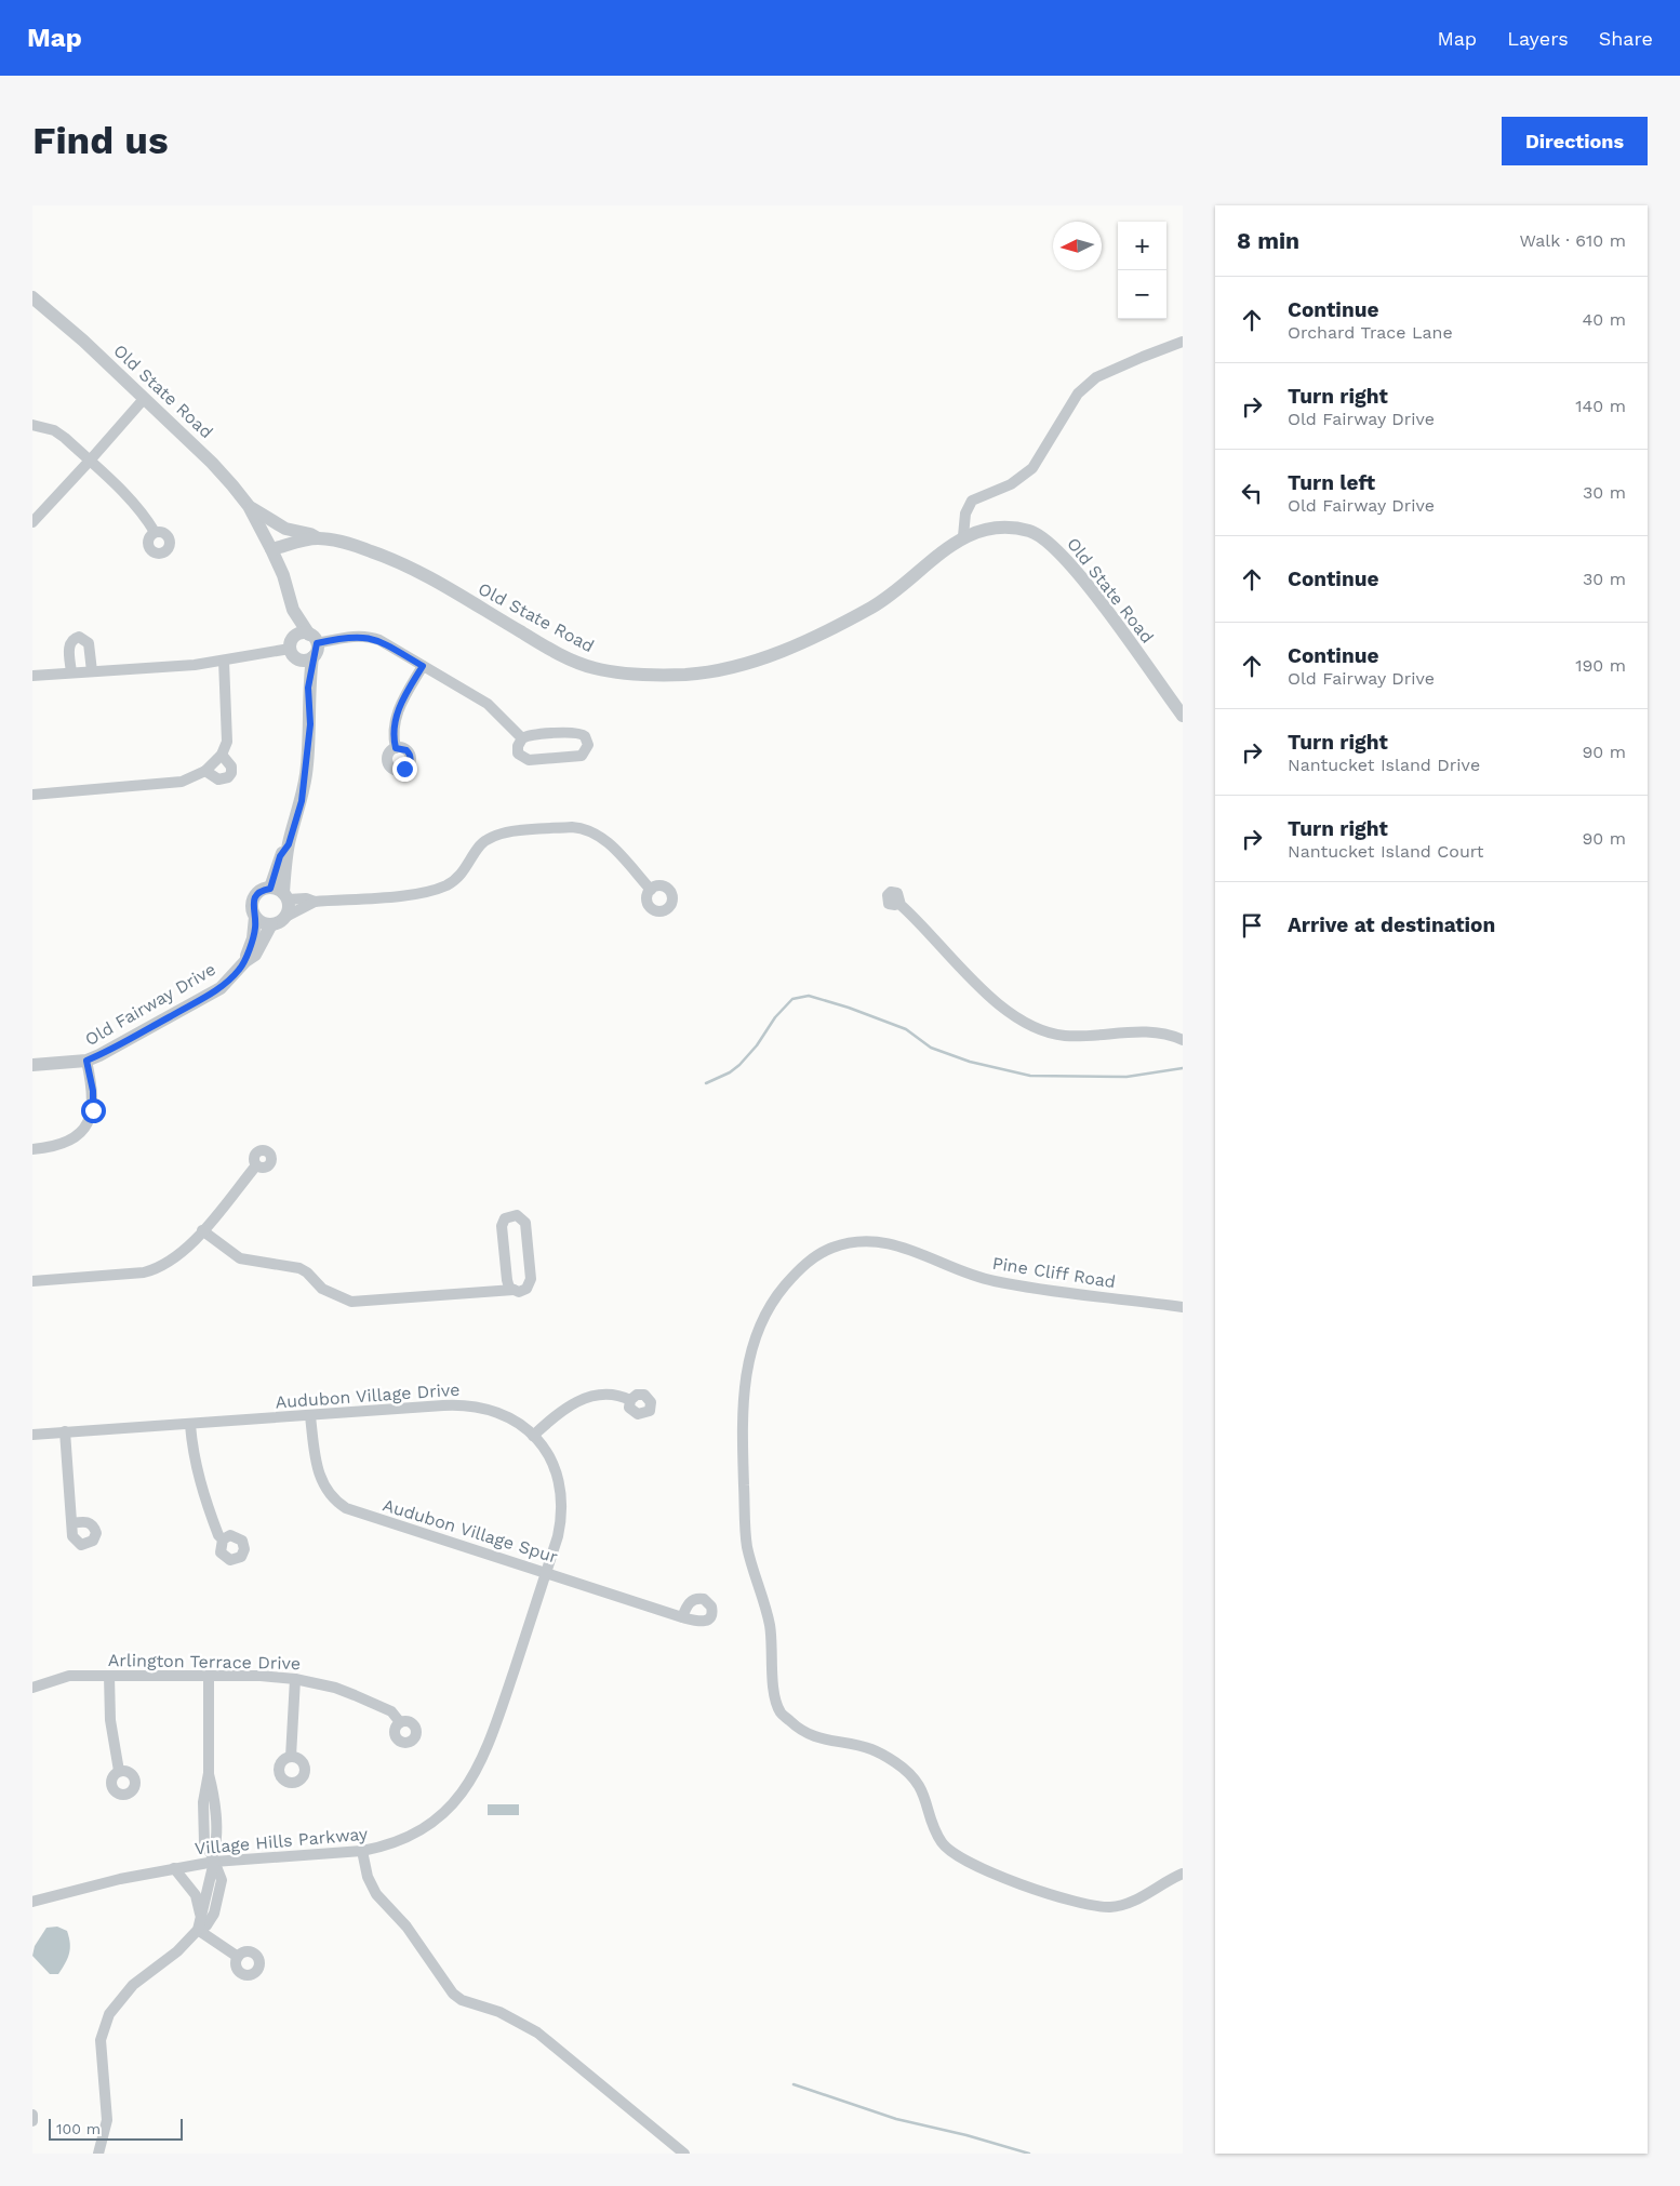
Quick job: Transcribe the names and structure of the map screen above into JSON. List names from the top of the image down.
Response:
{
  "streets": {
    "street": [
      "Old State Road",
      "Old Fairway Drive",
      "Pine Cliff Road",
      "Audubon Village Drive",
      "Audubon Village Spur",
      "Arlington Terrace Drive",
      "Village Hills Parkway"
    ]
  },
  "crossings": [
    ["Audubon Village Drive", "Audubon Village Spur"],
    ["Audubon Village Drive", "Village Hills Parkway"]
  ],
  "scale_bar": "100 m",
  "north": "left",
  "page": {
    "header": "Map",
    "nav": ["Map", "Layers", "Share"],
    "buttons": "Directions",
    "title": "Find us",
    "heading": ["8 min", "Walk · 610 m"],
    "map_buttons": ["+", "−"],
    "list": [
      ["Continue", "Orchard Trace Lane", "40 m"],
      ["Turn right", "Old Fairway Drive", "140 m"],
      ["Turn left", "Old Fairway Drive", "30 m"],
      ["Continue", "30 m"],
      ["Continue", "Old Fairway Drive", "190 m"],
      ["Turn right", "Nantucket Island Drive", "90 m"],
      ["Turn right", "Nantucket Island Court", "90 m"],
      "Arrive at destination"
    ],
    "scale": "100 m"
  }
}
